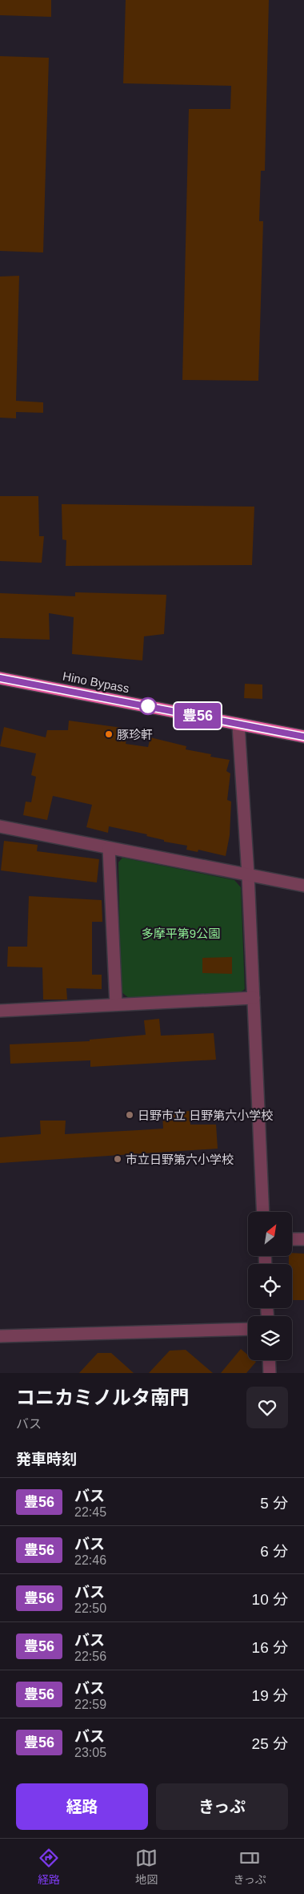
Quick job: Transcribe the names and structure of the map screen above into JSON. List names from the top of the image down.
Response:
{
  "streets": {
    "highway": ["Hino Bypass"]
  },
  "parks": ["多摩平第9公園"],
  "places": ["豚珍軒", "日野市立 日野第六小学校", "市立日野第六小学校"],
  "lines": ["bus line 豊56"],
  "north": "top right",
  "page": {
    "on_map": "豊56",
    "heading": [
      ["コニカミノルタ南門", "バス"],
      "発車時刻"
    ],
    "list": [
      {
        "mark": "豊56",
        "name": "バス",
        "note": "22:45",
        "value": "5 分"
      },
      {
        "mark": "豊56",
        "name": "バス",
        "note": "22:46",
        "value": "6 分"
      },
      {
        "mark": "豊56",
        "name": "バス",
        "note": "22:50",
        "value": "10 分"
      },
      {
        "mark": "豊56",
        "name": "バス",
        "note": "22:56",
        "value": "16 分"
      },
      {
        "mark": "豊56",
        "name": "バス",
        "note": "22:59",
        "value": "19 分"
      },
      {
        "mark": "豊56",
        "name": "バス",
        "note": "23:05",
        "value": "25 分"
      }
    ],
    "buttons": ["経路", "きっぷ"],
    "tabs": ["経路", "地図", "きっぷ"]
  }
}
